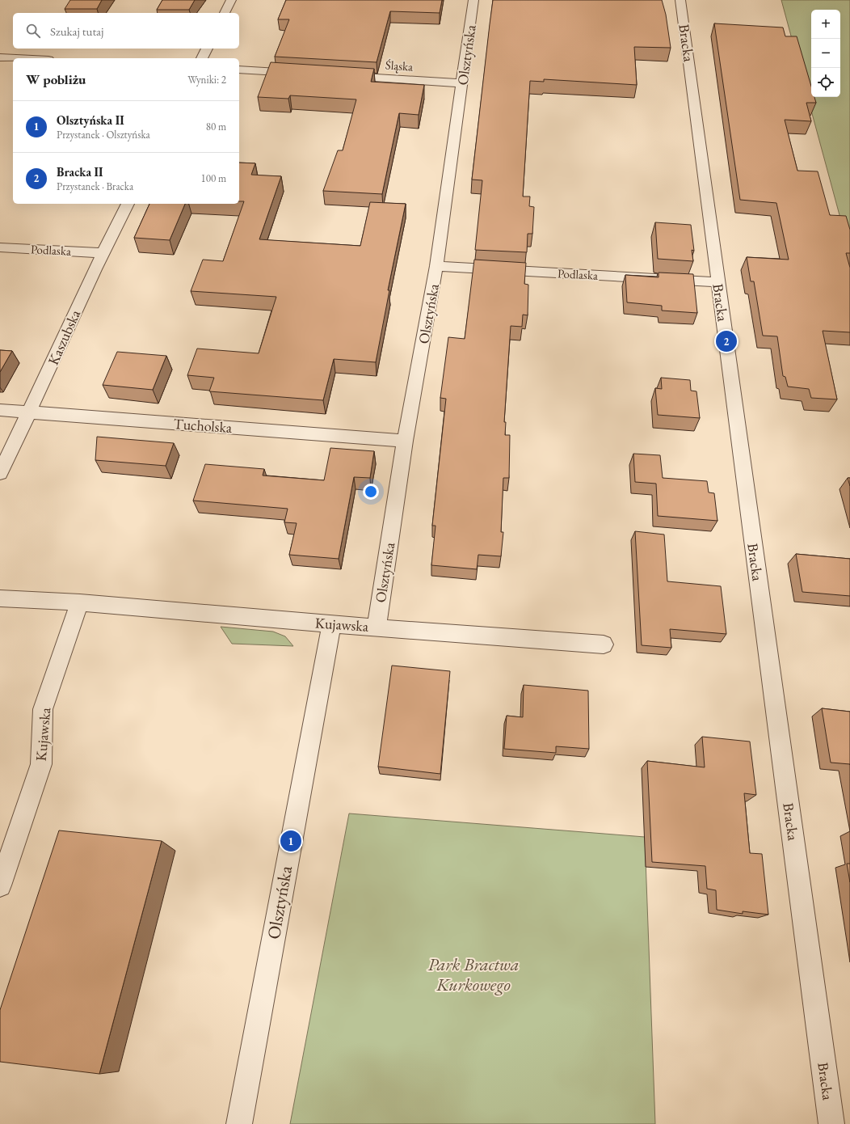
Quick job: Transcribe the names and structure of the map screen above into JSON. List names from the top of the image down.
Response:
{
  "streets": {
    "street": [
      "Bracka",
      "Olsztyńska",
      "Śląska",
      "Podlaska",
      "Kaszubska",
      "Tucholska",
      "Kujawska"
    ]
  },
  "crossings": [
    ["Bracka", "Podlaska"],
    ["Olsztyńska", "Śląska"],
    ["Olsztyńska", "Podlaska"],
    ["Olsztyńska", "Tucholska"],
    ["Olsztyńska", "Kujawska"],
    ["Podlaska", "Kaszubska"],
    ["Kaszubska", "Tucholska"]
  ],
  "parks": ["Park Bractwa Kurkowego"],
  "page": {
    "map_buttons": ["+", "−"],
    "search": "Szukaj tutaj",
    "heading": ["W pobliżu", "Wyniki: 2"],
    "list": [
      {
        "mark": "1",
        "name": "Olsztyńska II",
        "note": "Przystanek · Olsztyńska",
        "value": "80 m"
      },
      {
        "mark": "2",
        "name": "Bracka II",
        "note": "Przystanek · Bracka",
        "value": "100 m"
      }
    ],
    "pins": ["2", "1"]
  }
}
